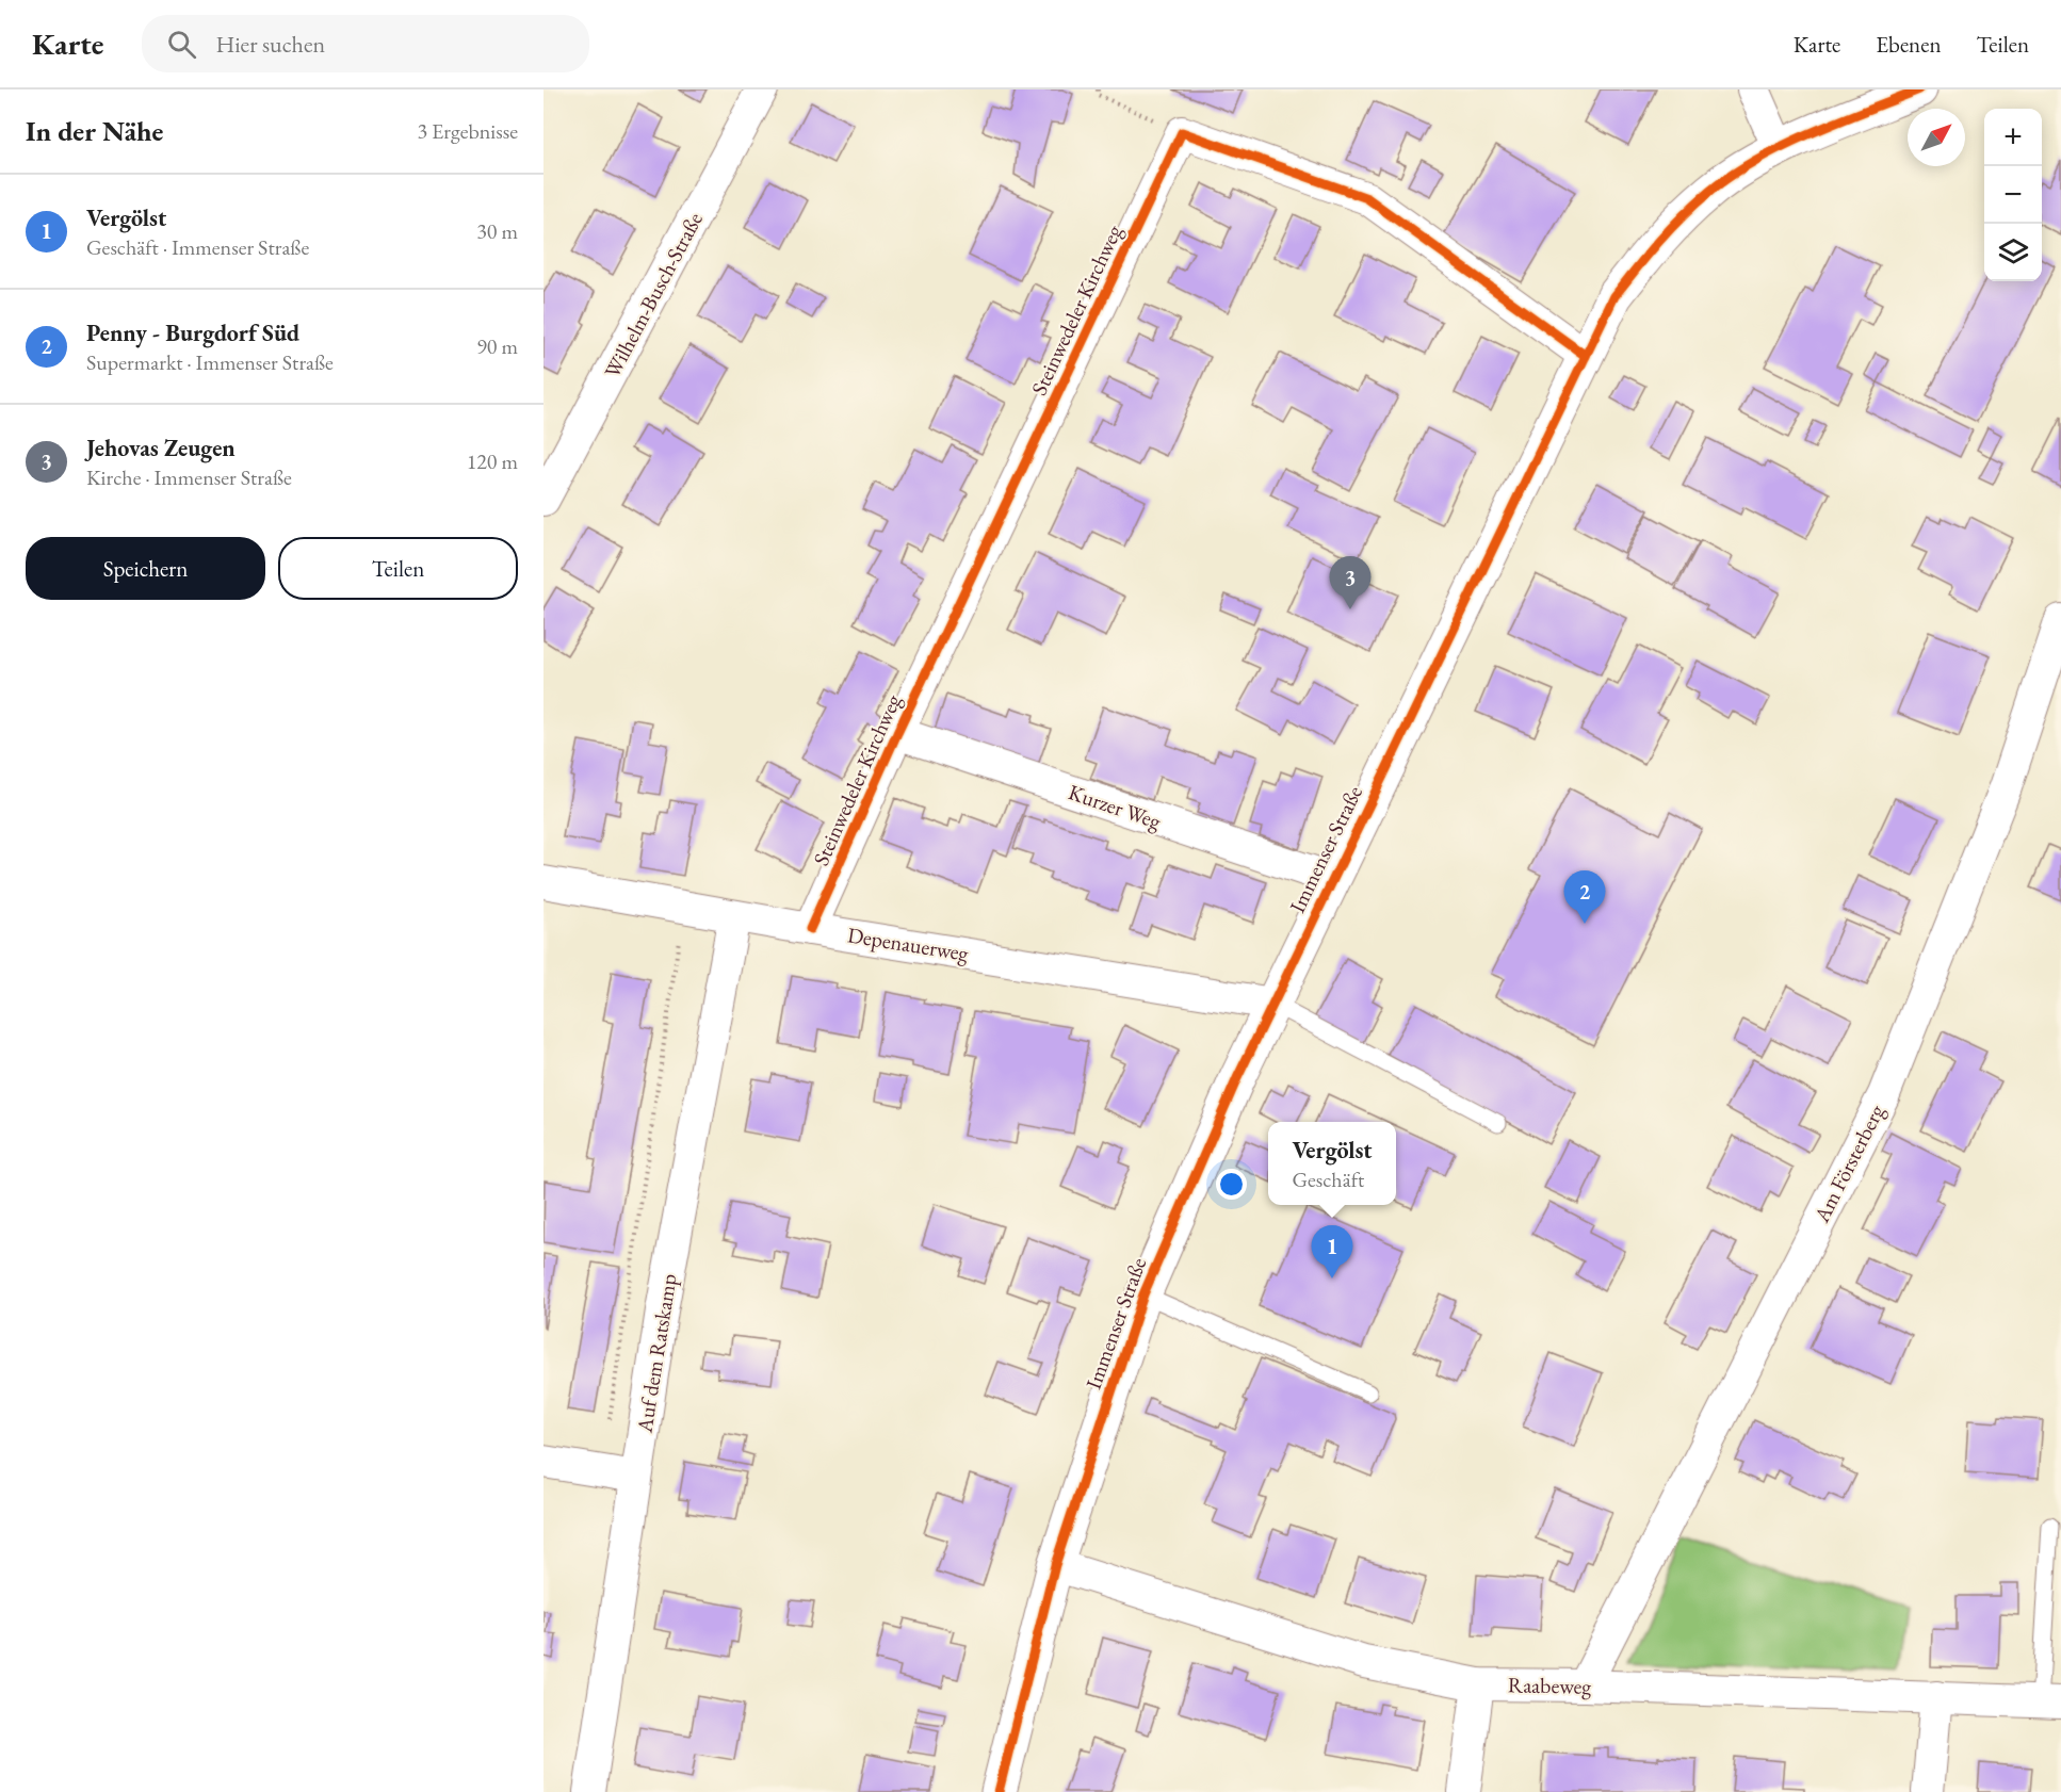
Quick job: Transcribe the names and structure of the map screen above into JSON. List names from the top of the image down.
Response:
{
  "streets": {
    "main road": ["Immenser Straße"],
    "street": [
      "Wilhelm-Busch-Straße",
      "Steinwedeler Kirchweg",
      "Kurzer Weg",
      "Depenauerweg",
      "Am Försterberg",
      "Auf dem Ratskamp",
      "Raabeweg"
    ]
  },
  "crossings": [
    ["Steinwedeler Kirchweg", "Kurzer Weg"],
    ["Steinwedeler Kirchweg", "Depenauerweg"],
    ["Kurzer Weg", "Immenser Straße"],
    ["Immenser Straße", "Depenauerweg"],
    ["Immenser Straße", "Raabeweg"],
    ["Depenauerweg", "Auf dem Ratskamp"],
    ["Am Försterberg", "Raabeweg"]
  ],
  "north": "top right",
  "page": {
    "header": "Karte",
    "search": "Hier suchen",
    "nav": ["Karte", "Ebenen", "Teilen"],
    "heading": ["In der Nähe", "3 Ergebnisse"],
    "map_buttons": ["+", "−"],
    "list": [
      {
        "mark": "1",
        "name": "Vergölst",
        "note": "Geschäft · Immenser Straße",
        "value": "30 m"
      },
      {
        "mark": "2",
        "name": "Penny - Burgdorf Süd",
        "note": "Supermarkt · Immenser Straße",
        "value": "90 m"
      },
      {
        "mark": "3",
        "name": "Jehovas Zeugen",
        "note": "Kirche · Immenser Straße",
        "value": "120 m"
      }
    ],
    "buttons": ["Speichern", "Teilen"],
    "pins": ["3", "2", "1"],
    "popup": ["Vergölst", "Geschäft"]
  }
}
